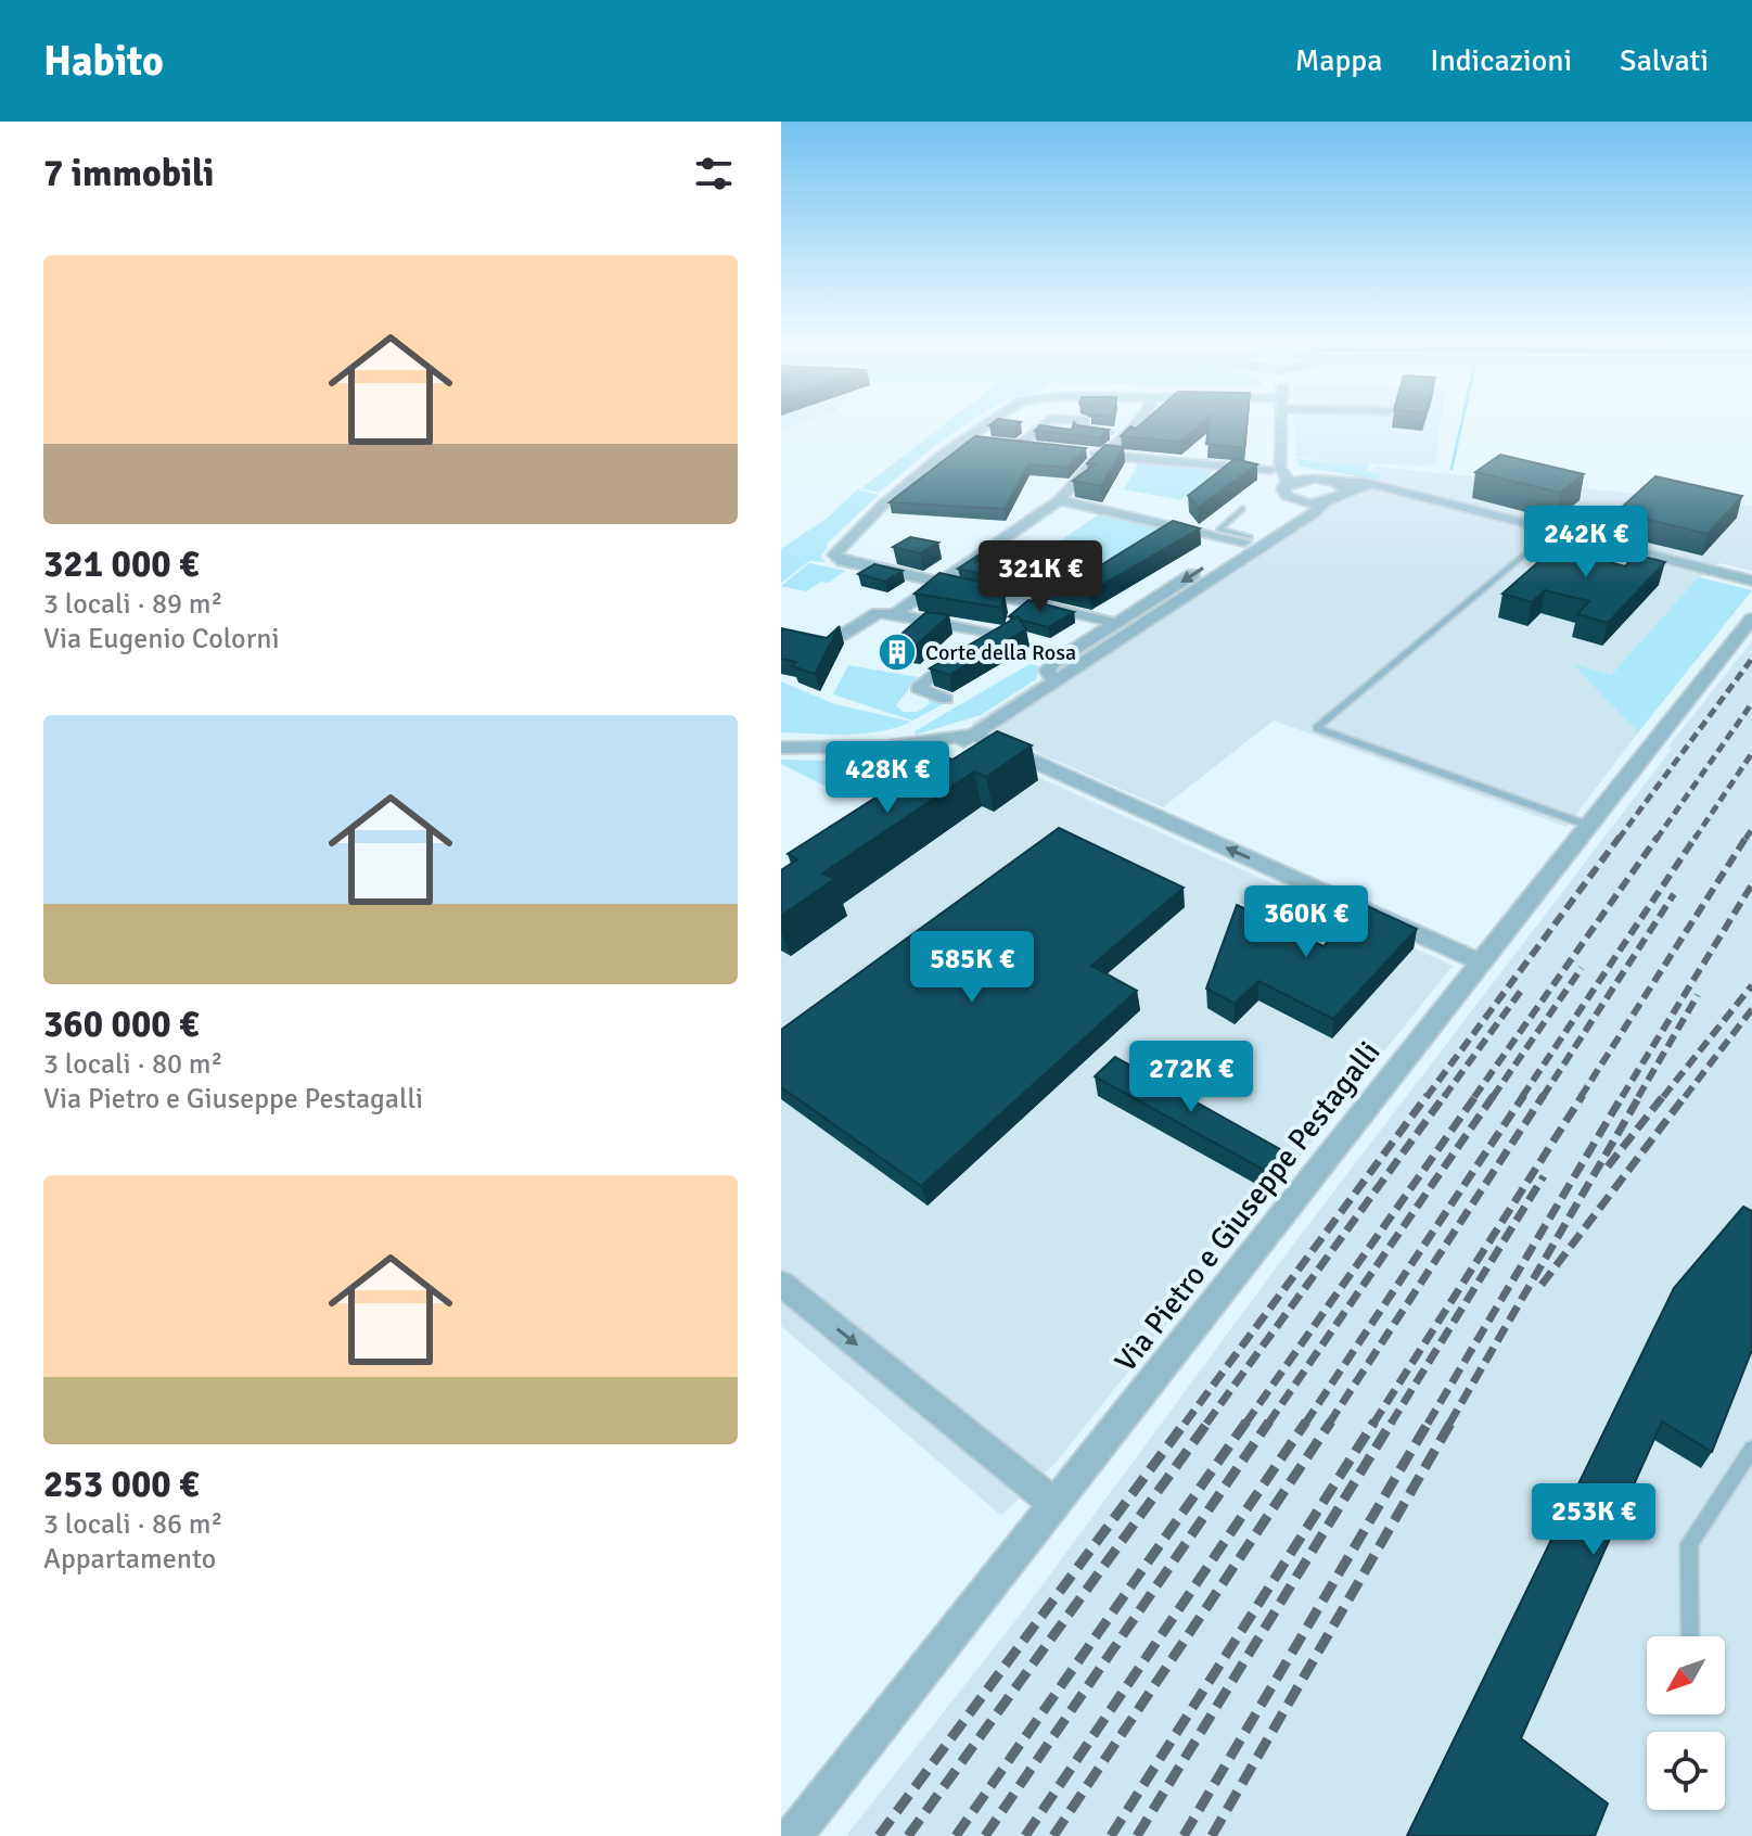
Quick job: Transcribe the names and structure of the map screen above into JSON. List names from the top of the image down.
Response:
{
  "streets": {
    "street": ["Via Pietro e Giuseppe Pestagalli"]
  },
  "places": {
    "building": ["Corte della Rosa"]
  },
  "north": "bottom left",
  "page": {
    "header": "Habito",
    "nav": ["Mappa", "Indicazioni", "Salvati"],
    "heading": "7 immobili",
    "list": [
      {
        "name": "321 000 €",
        "note": "3 locali · 89 m² · Via Eugenio Colorni"
      },
      {
        "name": "360 000 €",
        "note": "3 locali · 80 m² · Via Pietro e Giuseppe Pestagalli"
      },
      {
        "name": "253 000 €",
        "note": "3 locali · 86 m² · Appartamento"
      }
    ],
    "price": [
      "242K €",
      "321K €",
      "428K €",
      "360K €",
      "585K €",
      "272K €",
      "253K €"
    ]
  }
}
